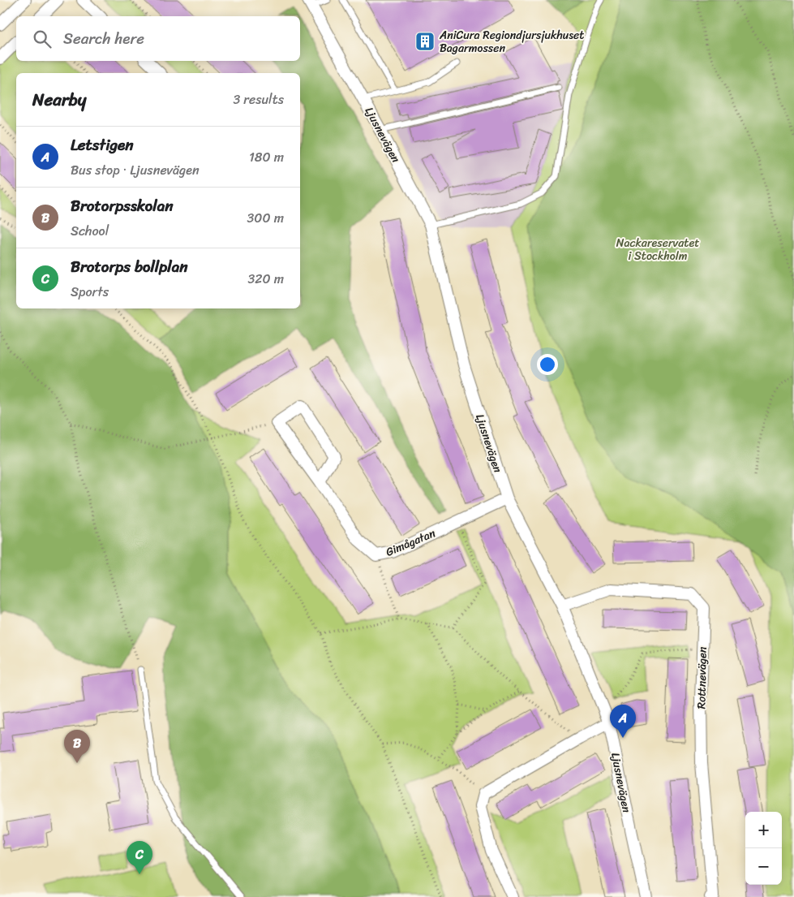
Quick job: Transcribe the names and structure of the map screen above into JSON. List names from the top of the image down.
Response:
{
  "streets": {
    "street": ["Ljusnevägen", "Gimågatan", "Rottnevägen"]
  },
  "crossings": [
    ["Ljusnevägen", "Gimågatan"],
    ["Ljusnevägen", "Rottnevägen"]
  ],
  "parks": ["Nackareservatet i Stockholm"],
  "places": {
    "building": ["AniCura Regiondjursjukhuset Bagarmossen"]
  },
  "page": {
    "search": "Search here",
    "heading": ["Nearby", "3 results"],
    "list": [
      {
        "mark": "A",
        "name": "Letstigen",
        "note": "Bus stop · Ljusnevägen",
        "value": "180 m"
      },
      {
        "mark": "B",
        "name": "Brotorpsskolan",
        "note": "School",
        "value": "300 m"
      },
      {
        "mark": "C",
        "name": "Brotorps bollplan",
        "note": "Sports",
        "value": "320 m"
      }
    ],
    "pins": ["A", "B", "C"],
    "map_buttons": ["+", "−"]
  }
}
